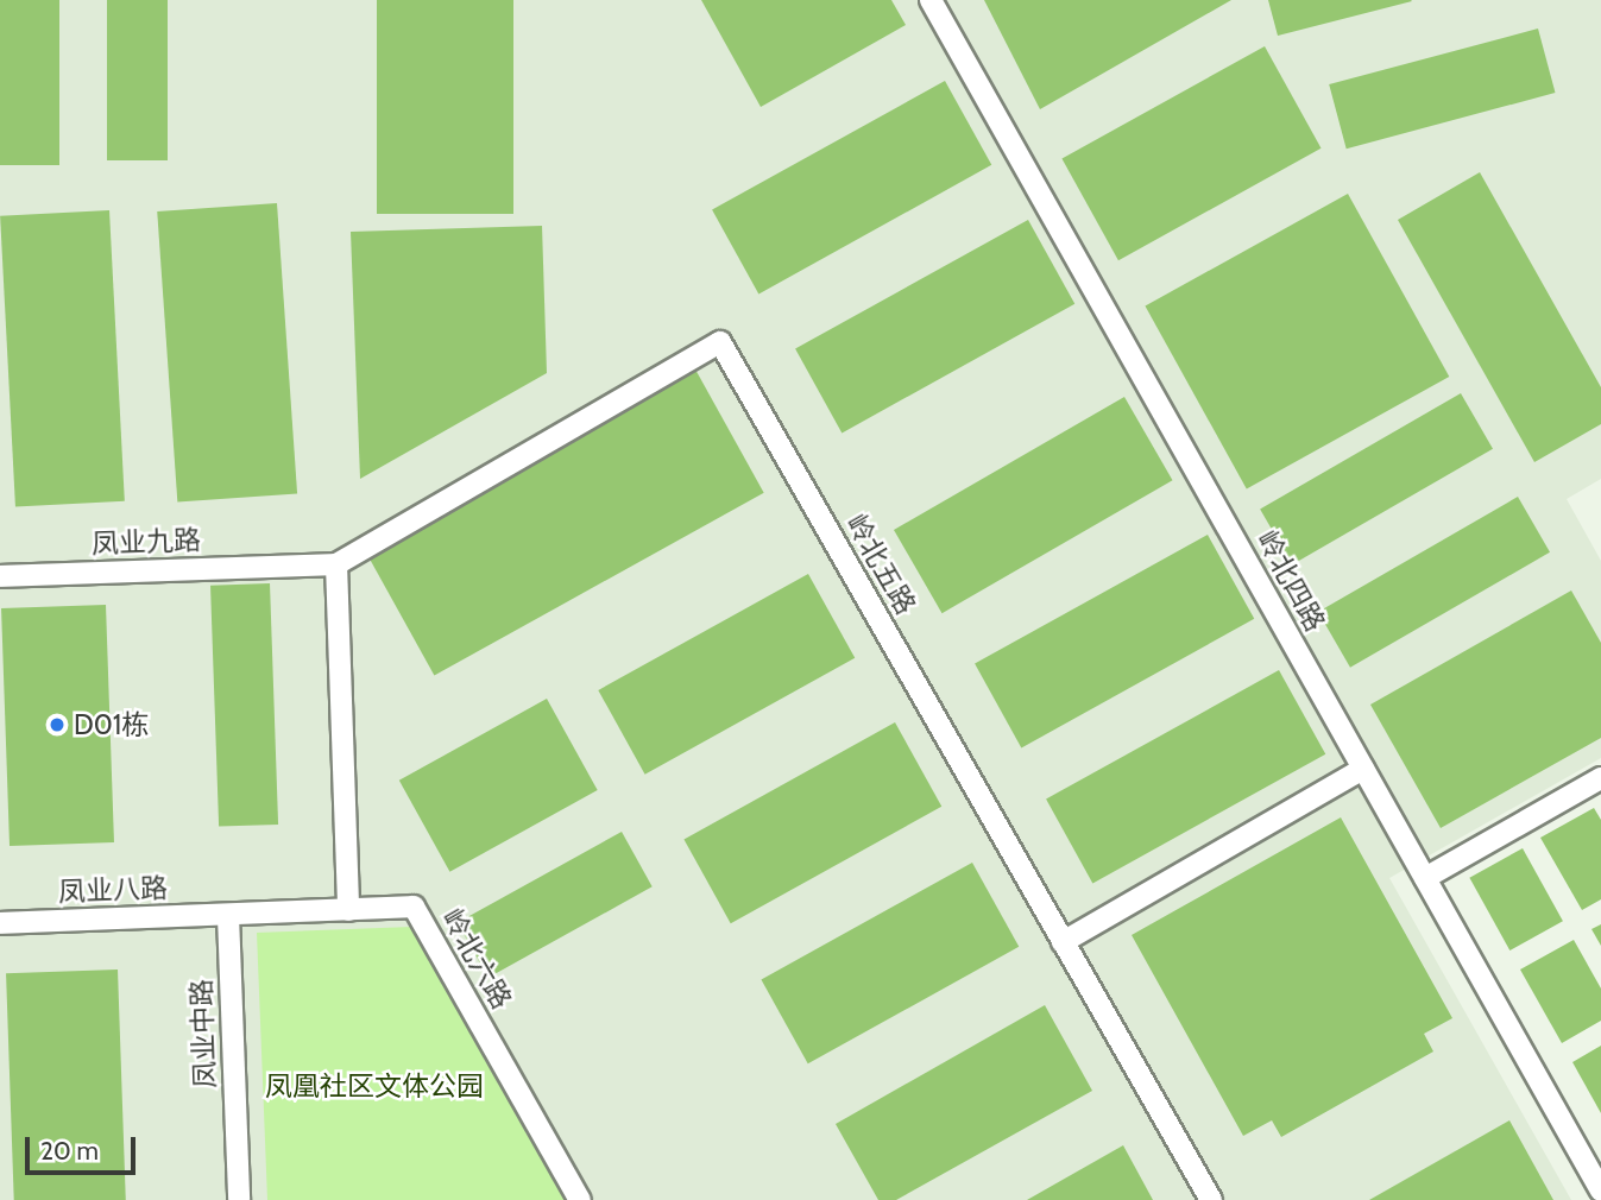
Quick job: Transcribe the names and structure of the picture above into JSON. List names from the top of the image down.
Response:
{
  "streets": {
    "lane": [
      "凤业九路",
      "岭北五路",
      "岭北四路",
      "凤业八路",
      "岭北六路",
      "凤业中路"
    ]
  },
  "crossings": [
    ["凤业九路", "岭北五路"],
    ["凤业八路", "岭北六路"],
    ["凤业八路", "凤业中路"],
    ["岭北六路", "凤业中路"]
  ],
  "parks": ["凤凰社区文体公园"],
  "places": ["D01栋"],
  "scale_bar": "20 m"
}
